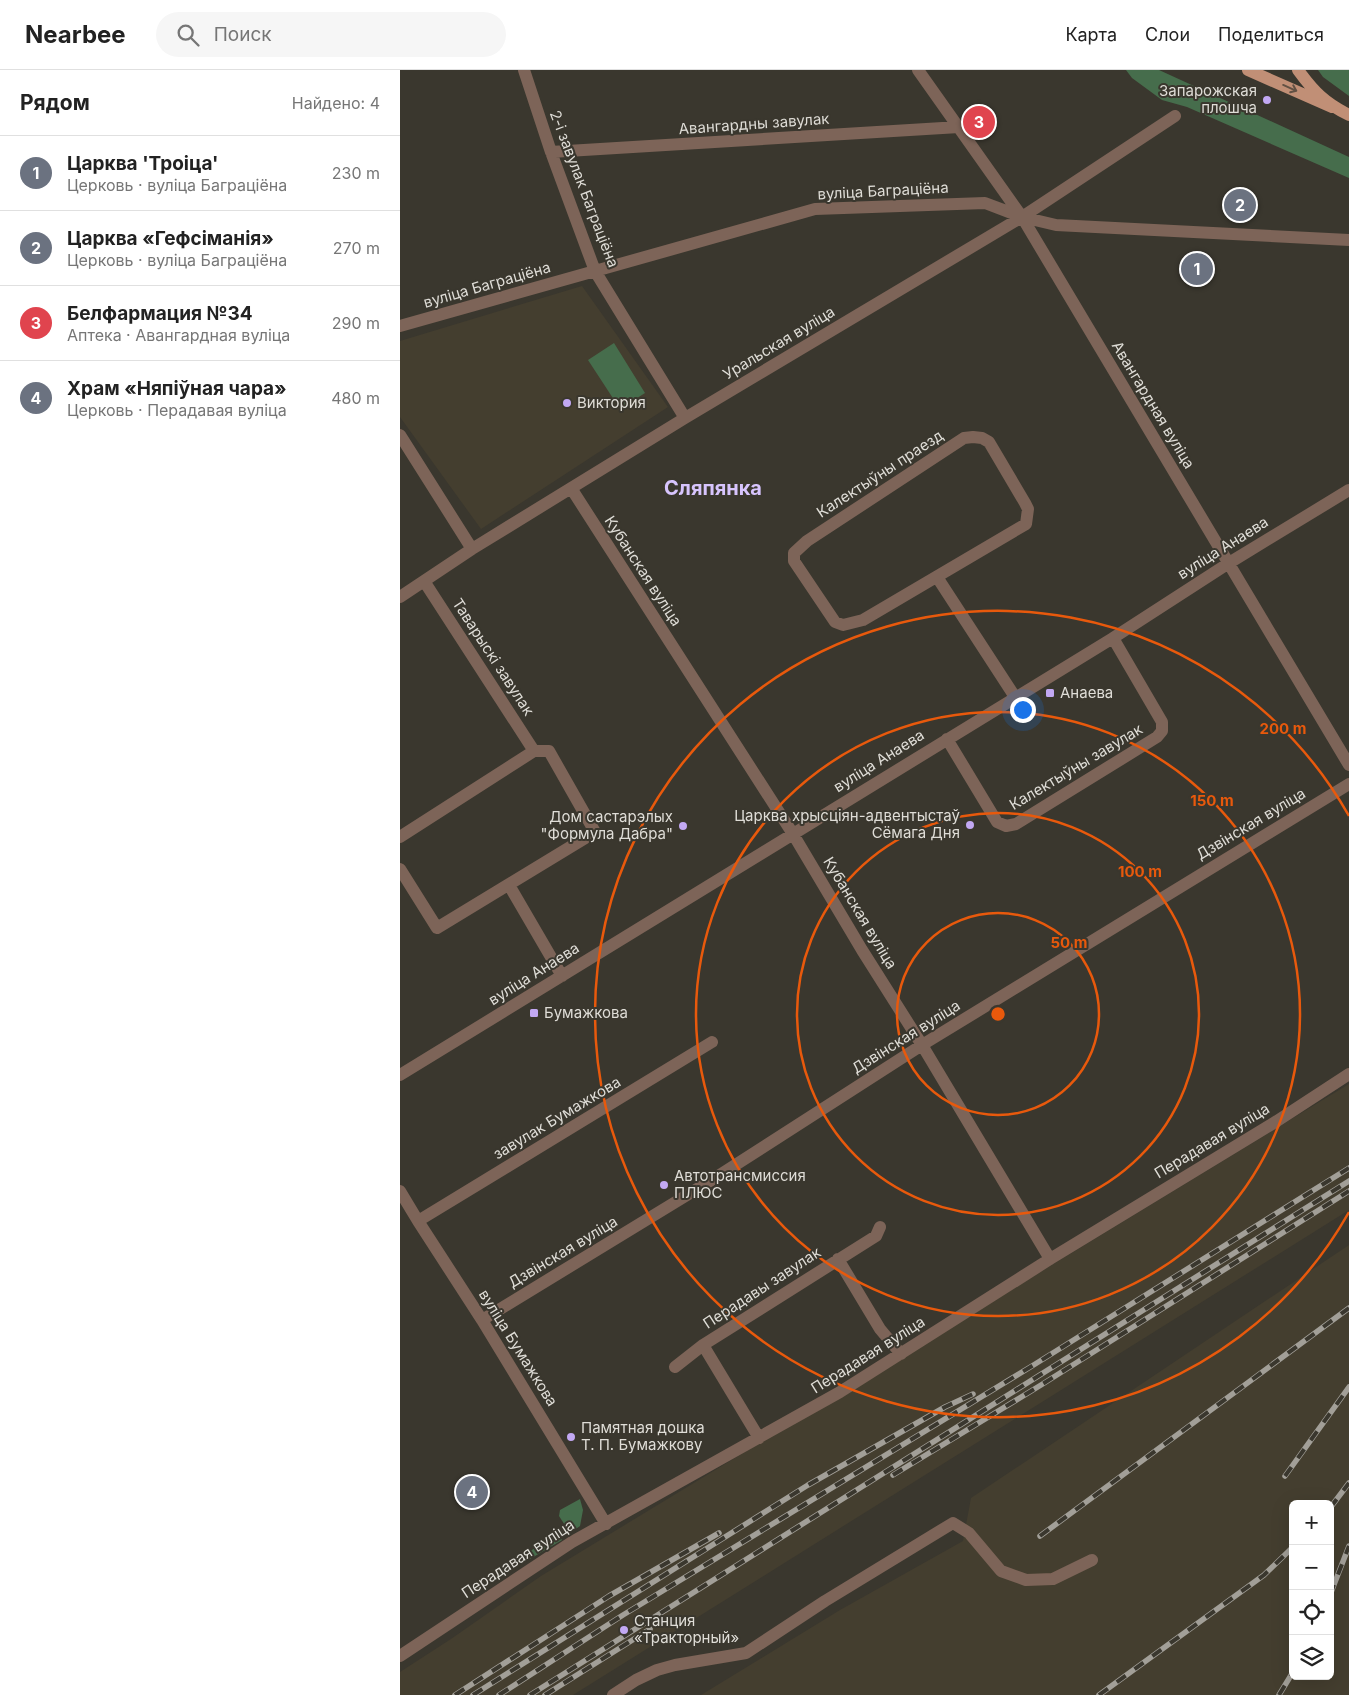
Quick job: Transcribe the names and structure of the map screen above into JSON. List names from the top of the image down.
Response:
{
  "streets": {
    "street": [
      "Авангардны завулак",
      "2-і завулак Баграціёна",
      "вуліца Баграціёна",
      "Уральская вуліца",
      "Авангардная вуліца",
      "Калектыўны праезд",
      "вуліца Анаева",
      "Кубанская вуліца",
      "Таварыскі завулак",
      "Калектыўны завулак",
      "Дзвінская вуліца",
      "завулак Бумажкова",
      "Перадавая вуліца",
      "Перадавы завулак",
      "вуліца Бумажкова"
    ]
  },
  "crossings": [
    ["Авангардны завулак", "2-і завулак Баграціёна"],
    ["Авангардны завулак", "Авангардная вуліца"],
    ["2-і завулак Баграціёна", "вуліца Баграціёна"],
    ["2-і завулак Баграціёна", "Уральская вуліца"],
    ["вуліца Баграціёна", "Уральская вуліца"],
    ["вуліца Баграціёна", "Авангардная вуліца"],
    ["Уральская вуліца", "Авангардная вуліца"],
    ["Уральская вуліца", "Кубанская вуліца"],
    ["Уральская вуліца", "Таварыскі завулак"],
    ["Авангардная вуліца", "вуліца Анаева"],
    ["вуліца Анаева", "Кубанская вуліца"],
    ["вуліца Анаева", "Калектыўны завулак"],
    ["Кубанская вуліца", "Дзвінская вуліца"],
    ["Кубанская вуліца", "Перадавая вуліца"],
    ["Дзвінская вуліца", "вуліца Бумажкова"],
    ["завулак Бумажкова", "вуліца Бумажкова"],
    ["Перадавая вуліца", "Перадавы завулак"],
    ["Перадавая вуліца", "вуліца Бумажкова"]
  ],
  "districts": ["Сляпянка"],
  "places": {
    "other": [
      "Запарожская плошча",
      "Виктория",
      "Царква хрысціян-адвентыстаў Сёмага Дня",
      "Дом састарэлых \"Формула Дабра\"",
      "Автотрансмиссия ПЛЮС",
      "Памятная дошка Т. П. Бумажкову",
      "Станция «Тракторный»"
    ],
    "transit": ["Анаева", "Бумажкова"]
  },
  "page": {
    "header": "Nearbee",
    "search": "Поиск",
    "nav": ["Карта", "Слои", "Поделиться"],
    "heading": ["Рядом", "Найдено: 4"],
    "pins": [
      "3",
      "2",
      "1",
      "4"
    ],
    "list": [
      {
        "mark": "1",
        "name": "Царква 'Троіца'",
        "note": "Церковь · вуліца Баграціёна",
        "value": "230 m"
      },
      {
        "mark": "2",
        "name": "Царква «Гефсіманія»",
        "note": "Церковь · вуліца Баграціёна",
        "value": "270 m"
      },
      {
        "mark": "3",
        "name": "Белфармация №34",
        "note": "Аптека · Авангардная вуліца",
        "value": "290 m"
      },
      {
        "mark": "4",
        "name": "Храм «Няпіўная чара»",
        "note": "Церковь · Перадавая вуліца",
        "value": "480 m"
      }
    ],
    "map_buttons": ["+", "−"]
  },
  "rings": [
    "200 m",
    "150 m",
    "100 m",
    "50 m"
  ]
}
